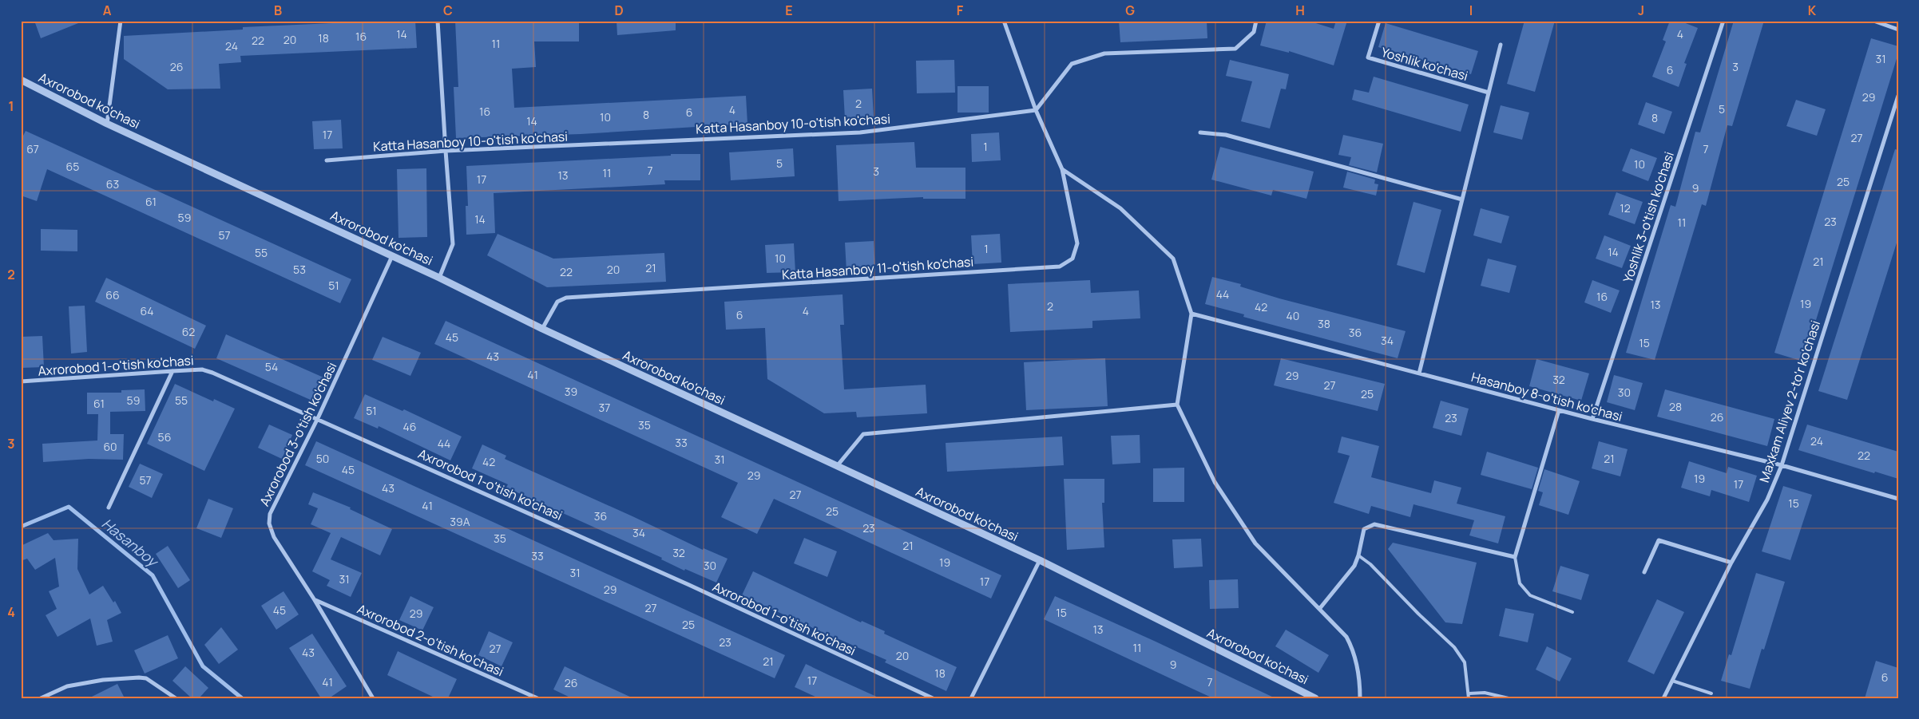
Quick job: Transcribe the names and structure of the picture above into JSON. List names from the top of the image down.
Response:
{
  "streets": {
    "street": [
      "Yoshlik ko'chasi",
      "Axrorobod ko'chasi",
      "Katta Hasanboy 10-o'tish ko'chasi",
      "Yoshlik 3-o'tish ko'chasi",
      "Katta Hasanboy 11-o'tish ko'chasi",
      "Axrorobod 1-o'tish ko'chasi",
      "Hasanboy 8-o'tish ko'chasi",
      "Maxkam Aliyev 2-to'r ko'chasi",
      "Axrorobod 3-o'tish ko'chasi",
      "Axrorobod 2-o'tish ko'chasi"
    ]
  },
  "crossings": [
    ["Axrorobod ko'chasi", "Katta Hasanboy 11-o'tish ko'chasi"],
    ["Axrorobod ko'chasi", "Axrorobod 3-o'tish ko'chasi"],
    ["Katta Hasanboy 10-o'tish ko'chasi", "Katta Hasanboy 11-o'tish ko'chasi"],
    ["Yoshlik 3-o'tish ko'chasi", "Hasanboy 8-o'tish ko'chasi"],
    ["Axrorobod 1-o'tish ko'chasi", "Axrorobod 3-o'tish ko'chasi"],
    ["Hasanboy 8-o'tish ko'chasi", "Maxkam Aliyev 2-to'r ko'chasi"],
    ["Axrorobod 3-o'tish ko'chasi", "Axrorobod 2-o'tish ko'chasi"]
  ],
  "water": ["Hasanboy"],
  "house_numbers": [
    "14",
    "4",
    "16",
    "18",
    "20",
    "22",
    "11",
    "24",
    "31",
    "26",
    "3",
    "6",
    "29",
    "2",
    "5",
    "4",
    "16",
    "6",
    "8",
    "10",
    "8",
    "14",
    "17",
    "27",
    "1",
    "67",
    "7",
    "5",
    "10",
    "65",
    "7",
    "3",
    "11",
    "13",
    "17",
    "25",
    "63",
    "9",
    "61",
    "12",
    "59",
    "14",
    "23",
    "11",
    "57",
    "1",
    "14",
    "55",
    "10",
    "21",
    "21",
    "53",
    "20",
    "22",
    "51",
    "44",
    "66",
    "16",
    "19",
    "13",
    "2",
    "42",
    "64",
    "4",
    "6",
    "40",
    "38",
    "62",
    "36",
    "45",
    "34",
    "15",
    "43",
    "54",
    "41",
    "29",
    "32",
    "27",
    "39",
    "30",
    "25",
    "59",
    "55",
    "61",
    "28",
    "37",
    "51",
    "26",
    "23",
    "35",
    "46",
    "56",
    "24",
    "33",
    "44",
    "60",
    "22",
    "50",
    "21",
    "31",
    "42",
    "45",
    "29",
    "19",
    "57",
    "17",
    "43",
    "27",
    "15",
    "41",
    "25",
    "36",
    "39A",
    "23",
    "34",
    "35",
    "21",
    "32",
    "33",
    "19",
    "30",
    "31",
    "31",
    "17",
    "29",
    "27",
    "45",
    "15",
    "29",
    "25",
    "13",
    "23",
    "11",
    "27",
    "43",
    "20",
    "21",
    "9",
    "18",
    "6",
    "17",
    "41",
    "7",
    "26"
  ],
  "grid": {
    "columns": [
      "A",
      "B",
      "C",
      "D",
      "E",
      "F",
      "G",
      "H",
      "I",
      "J",
      "K"
    ],
    "rows": [
      "1",
      "2",
      "3",
      "4"
    ]
  }
}
